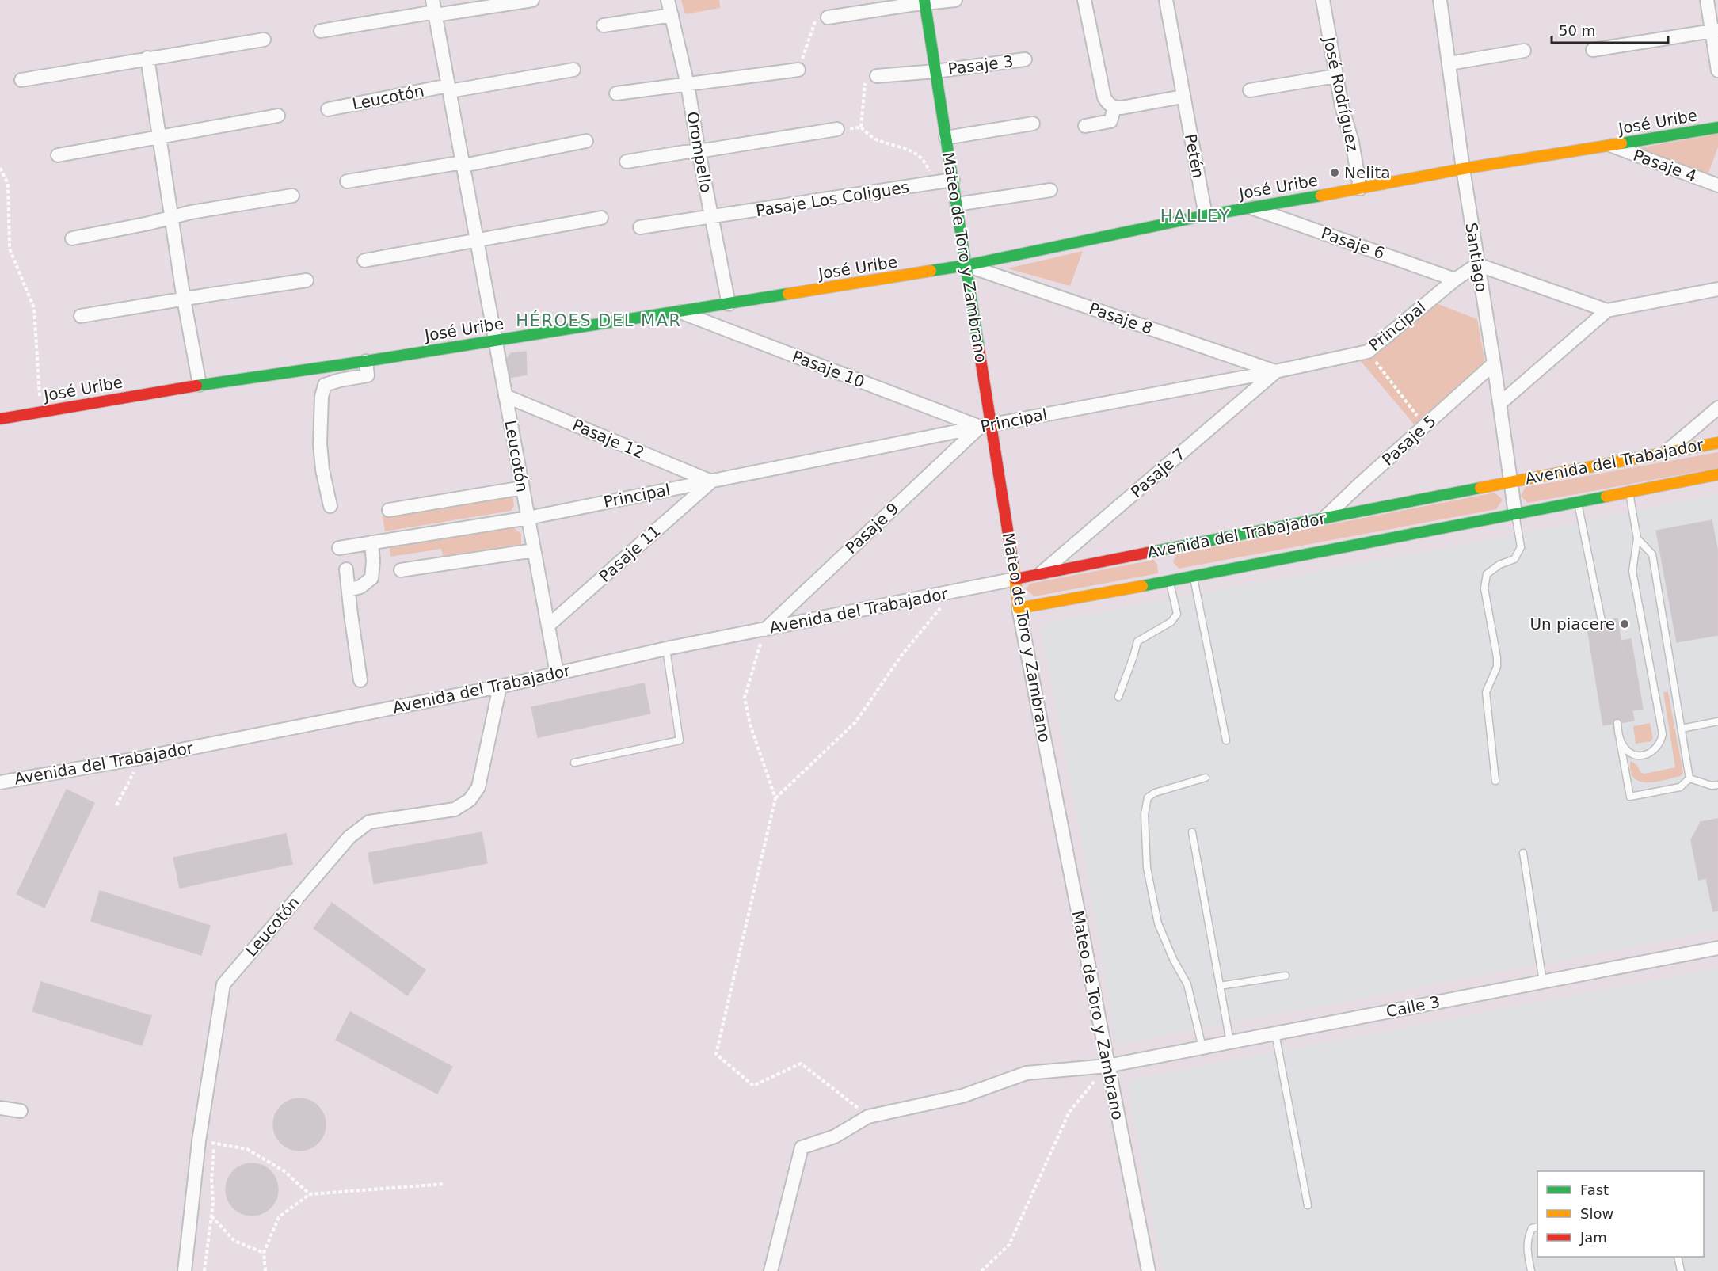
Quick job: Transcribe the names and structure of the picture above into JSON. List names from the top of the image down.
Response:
{
  "streets": {
    "street": [
      "Pasaje 3",
      "José Rodríguez",
      "Leucotón",
      "José Uribe",
      "Orompello",
      "Petén",
      "Pasaje 4",
      "Pasaje Los Coligues",
      "Pasaje 6",
      "Mateo de Toro y Zambrano",
      "Santiago",
      "Pasaje 8",
      "Principal",
      "Pasaje 10",
      "Pasaje 12",
      "Pasaje 5",
      "Avenida del Trabajador",
      "Pasaje 7",
      "Pasaje 9",
      "Pasaje 11",
      "Calle 3"
    ]
  },
  "crossings": [
    ["Pasaje 3", "Mateo de Toro y Zambrano"],
    ["José Rodríguez", "José Uribe"],
    ["Leucotón", "José Uribe"],
    ["Leucotón", "Principal"],
    ["Leucotón", "Pasaje 12"],
    ["Leucotón", "Avenida del Trabajador"],
    ["Leucotón", "Pasaje 11"],
    ["José Uribe", "Orompello"],
    ["José Uribe", "Petén"],
    ["José Uribe", "Pasaje 4"],
    ["José Uribe", "Pasaje 6"],
    ["José Uribe", "Mateo de Toro y Zambrano"],
    ["José Uribe", "Santiago"],
    ["José Uribe", "Pasaje 8"],
    ["José Uribe", "Pasaje 10"],
    ["Orompello", "Pasaje Los Coligues"],
    ["Pasaje Los Coligues", "Mateo de Toro y Zambrano"],
    ["Pasaje 6", "Principal"],
    ["Mateo de Toro y Zambrano", "Pasaje 8"],
    ["Mateo de Toro y Zambrano", "Principal"],
    ["Mateo de Toro y Zambrano", "Pasaje 10"],
    ["Mateo de Toro y Zambrano", "Avenida del Trabajador"],
    ["Mateo de Toro y Zambrano", "Pasaje 9"],
    ["Mateo de Toro y Zambrano", "Calle 3"],
    ["Santiago", "Principal"],
    ["Santiago", "Pasaje 5"],
    ["Santiago", "Avenida del Trabajador"],
    ["Pasaje 8", "Principal"],
    ["Pasaje 8", "Pasaje 7"],
    ["Principal", "Pasaje 10"],
    ["Principal", "Pasaje 12"],
    ["Principal", "Pasaje 7"],
    ["Principal", "Pasaje 9"],
    ["Principal", "Pasaje 11"],
    ["Pasaje 10", "Pasaje 9"],
    ["Pasaje 12", "Pasaje 11"],
    ["Pasaje 5", "Avenida del Trabajador"],
    ["Avenida del Trabajador", "Pasaje 7"],
    ["Avenida del Trabajador", "Pasaje 9"]
  ],
  "districts": ["HALLEY", "HÉROES DEL MAR"],
  "places": ["Nelita", "Un piacere"],
  "legend": ["Fast", "Slow", "Jam"],
  "scale_bar": "50 m"
}
